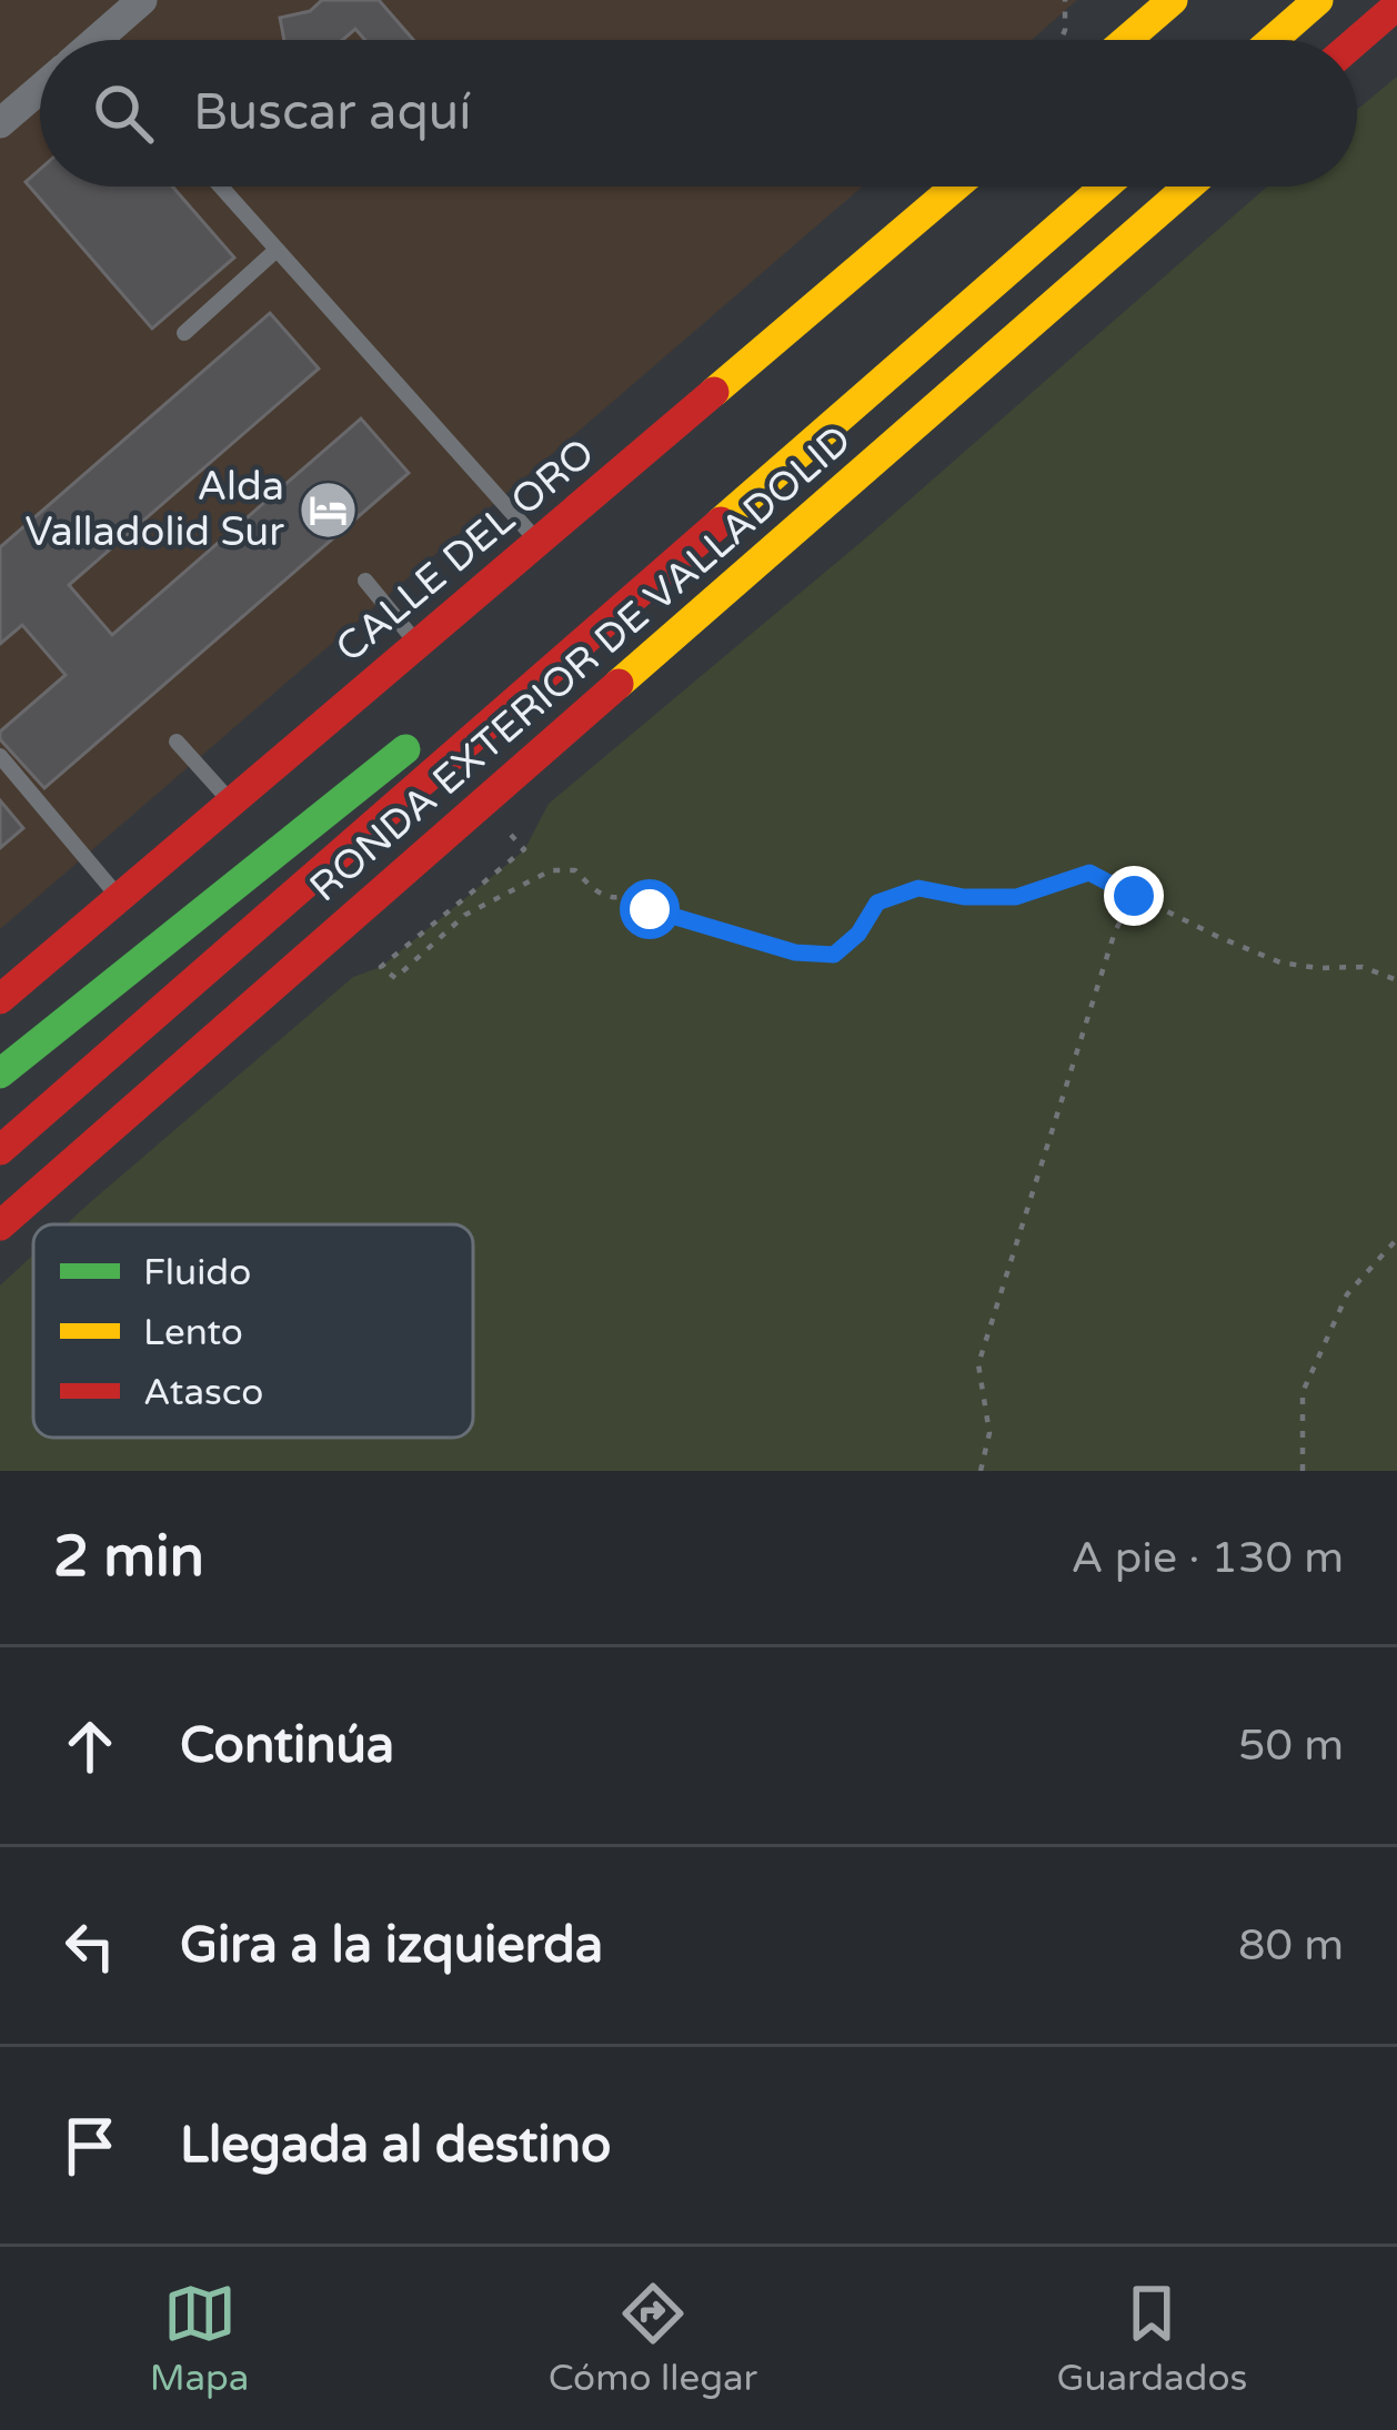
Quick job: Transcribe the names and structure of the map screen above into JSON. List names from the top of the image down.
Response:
{
  "streets": {
    "main road": ["CALLE DEL ORO", "RONDA EXTERIOR DE VALLADOLID"]
  },
  "places": {
    "hotel": ["Alda Valladolid Sur"]
  },
  "legend": ["Fluido", "Lento", "Atasco"],
  "page": {
    "search": "Buscar aquí",
    "heading": ["2 min", "A pie · 130 m"],
    "list": [
      ["Continúa", "50 m"],
      ["Gira a la izquierda", "80 m"],
      "Llegada al destino"
    ],
    "nav": ["Mapa", "Cómo llegar", "Guardados"]
  }
}
